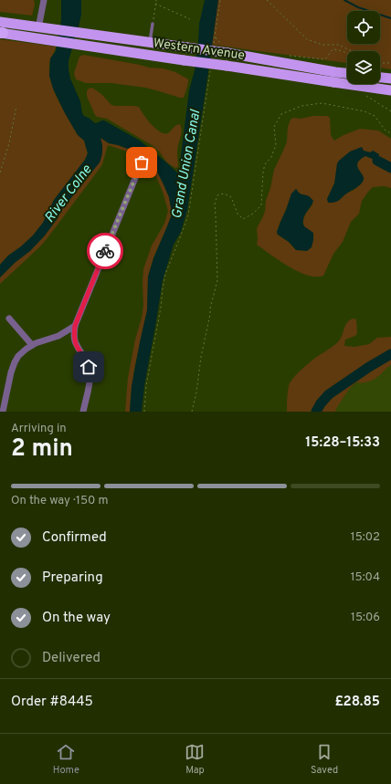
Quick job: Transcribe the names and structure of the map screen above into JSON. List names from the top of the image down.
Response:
{
  "streets": {
    "highway": ["Western Avenue"]
  },
  "water": ["Grand Union Canal", "River Colne"],
  "page": {
    "heading": ["2 min", "Arriving in", "15:28–15:33"],
    "panel": ["Order #8445", "£28.85"],
    "bar": "On the way · 150 m",
    "list": [
      ["Confirmed", "15:02"],
      ["Preparing", "15:04"],
      ["On the way", "15:06"],
      "Delivered"
    ],
    "tabs": ["Home", "Map", "Saved"]
  }
}
